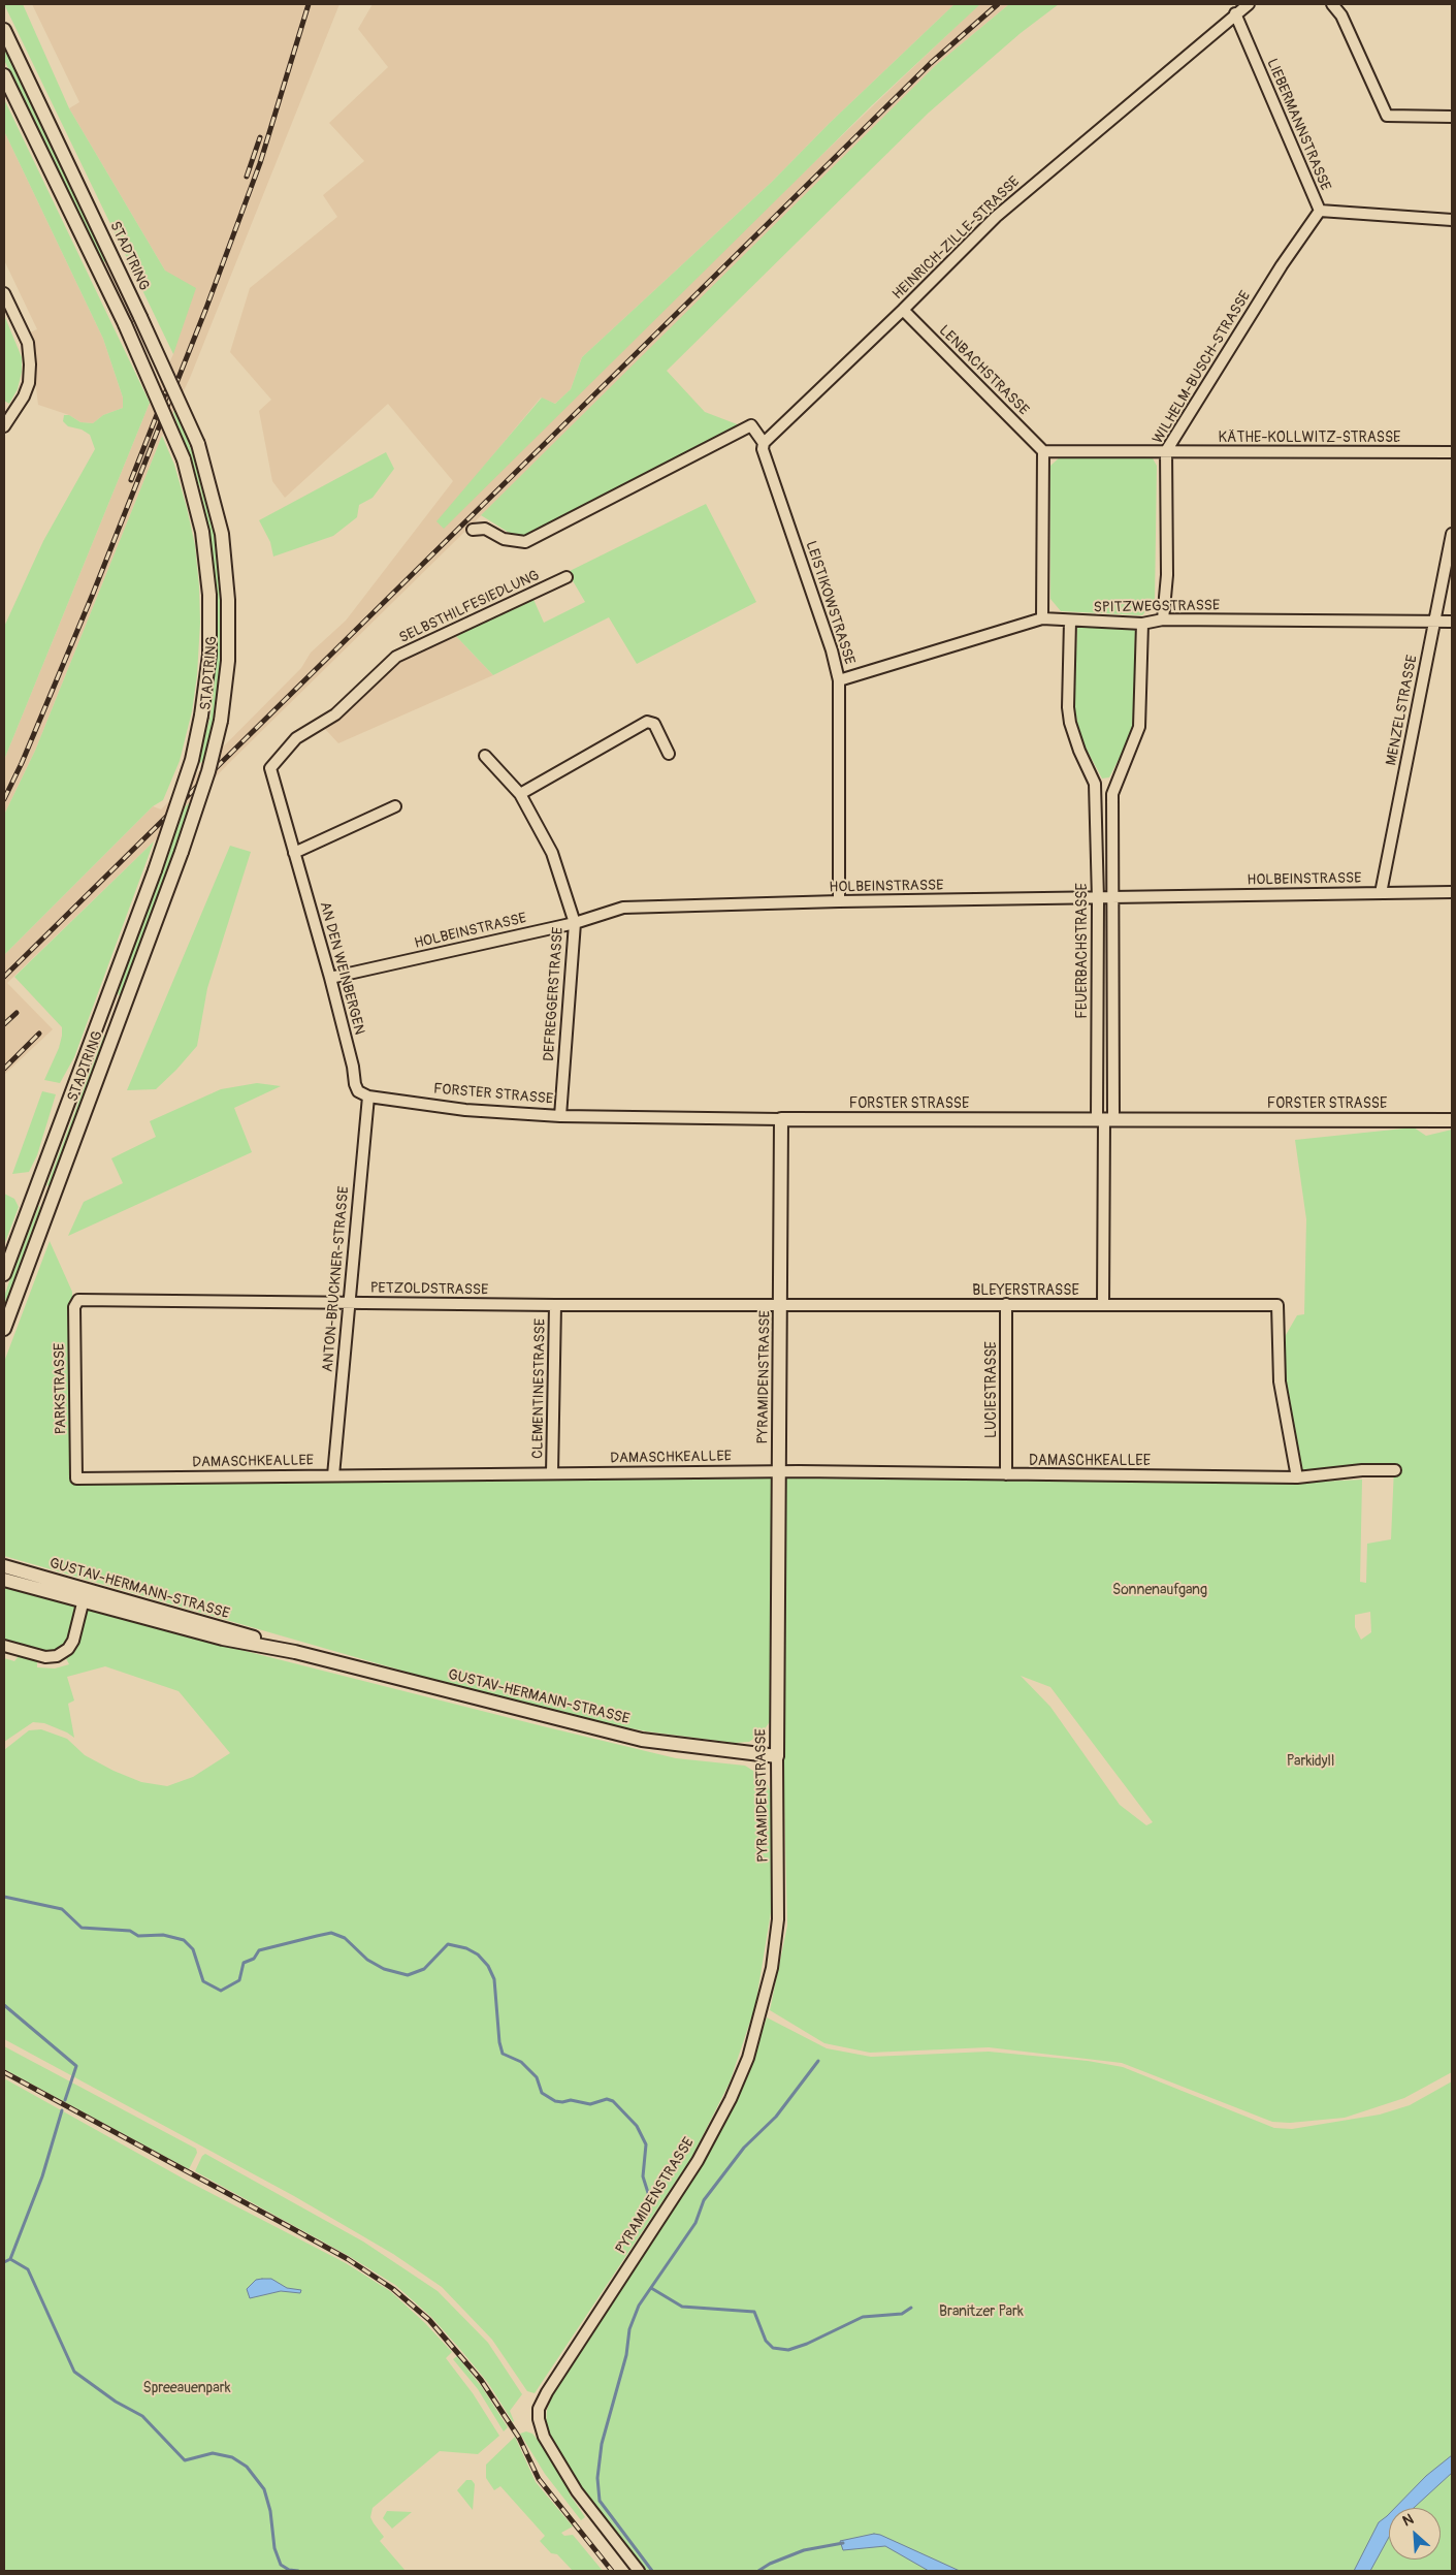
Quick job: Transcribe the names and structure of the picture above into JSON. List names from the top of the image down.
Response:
{
  "streets": {
    "main road": [
      "STADTRING",
      "FORSTER STRASSE",
      "PYRAMIDENSTRASSE",
      "GUSTAV-HERMANN-STRASSE"
    ],
    "street": [
      "LIEBERMANNSTRASSE",
      "HEINRICH-ZILLE-STRASSE",
      "WILHELM-BUSCH-STRASSE",
      "LENBACHSTRASSE",
      "KÄTHE-KOLLWITZ-STRASSE",
      "LEISTIKOWSTRASSE",
      "SELBSTHILFESIEDLUNG",
      "SPITZWEGSTRASSE",
      "MENZELSTRASSE",
      "HOLBEINSTRASSE",
      "FEUERBACHSTRASSE",
      "AN DEN WEINBERGEN",
      "DEFREGGERSTRASSE",
      "ANTON-BRUCKNER-STRASSE",
      "PETZOLDSTRASSE",
      "BLEYERSTRASSE",
      "PARKSTRASSE",
      "CLEMENTINESTRASSE",
      "LUCIESTRASSE",
      "DAMASCHKEALLEE"
    ]
  },
  "crossings": [
    ["LIEBERMANNSTRASSE", "HEINRICH-ZILLE-STRASSE"],
    ["LIEBERMANNSTRASSE", "WILHELM-BUSCH-STRASSE"],
    ["HEINRICH-ZILLE-STRASSE", "LENBACHSTRASSE"],
    ["HEINRICH-ZILLE-STRASSE", "LEISTIKOWSTRASSE"],
    ["WILHELM-BUSCH-STRASSE", "KÄTHE-KOLLWITZ-STRASSE"],
    ["WILHELM-BUSCH-STRASSE", "SPITZWEGSTRASSE"],
    ["LEISTIKOWSTRASSE", "SPITZWEGSTRASSE"],
    ["LEISTIKOWSTRASSE", "HOLBEINSTRASSE"],
    ["SELBSTHILFESIEDLUNG", "AN DEN WEINBERGEN"],
    ["SPITZWEGSTRASSE", "MENZELSTRASSE"],
    ["SPITZWEGSTRASSE", "FEUERBACHSTRASSE"],
    ["MENZELSTRASSE", "HOLBEINSTRASSE"],
    ["HOLBEINSTRASSE", "FEUERBACHSTRASSE"],
    ["HOLBEINSTRASSE", "AN DEN WEINBERGEN"],
    ["HOLBEINSTRASSE", "DEFREGGERSTRASSE"],
    ["FEUERBACHSTRASSE", "FORSTER STRASSE"],
    ["FEUERBACHSTRASSE", "BLEYERSTRASSE"],
    ["AN DEN WEINBERGEN", "FORSTER STRASSE"],
    ["AN DEN WEINBERGEN", "ANTON-BRUCKNER-STRASSE"],
    ["DEFREGGERSTRASSE", "FORSTER STRASSE"],
    ["FORSTER STRASSE", "ANTON-BRUCKNER-STRASSE"],
    ["FORSTER STRASSE", "PYRAMIDENSTRASSE"],
    ["ANTON-BRUCKNER-STRASSE", "PETZOLDSTRASSE"],
    ["ANTON-BRUCKNER-STRASSE", "DAMASCHKEALLEE"],
    ["PETZOLDSTRASSE", "BLEYERSTRASSE"],
    ["PETZOLDSTRASSE", "PYRAMIDENSTRASSE"],
    ["PETZOLDSTRASSE", "PARKSTRASSE"],
    ["PETZOLDSTRASSE", "CLEMENTINESTRASSE"],
    ["BLEYERSTRASSE", "PYRAMIDENSTRASSE"],
    ["BLEYERSTRASSE", "LUCIESTRASSE"],
    ["BLEYERSTRASSE", "DAMASCHKEALLEE"],
    ["PYRAMIDENSTRASSE", "DAMASCHKEALLEE"],
    ["PYRAMIDENSTRASSE", "GUSTAV-HERMANN-STRASSE"],
    ["PARKSTRASSE", "DAMASCHKEALLEE"],
    ["CLEMENTINESTRASSE", "DAMASCHKEALLEE"],
    ["LUCIESTRASSE", "DAMASCHKEALLEE"]
  ],
  "parks": [
    "Sonnenaufgang",
    "Parkidyll",
    "Branitzer Park",
    "Spreeauenpark"
  ],
  "north": "top left"
}
